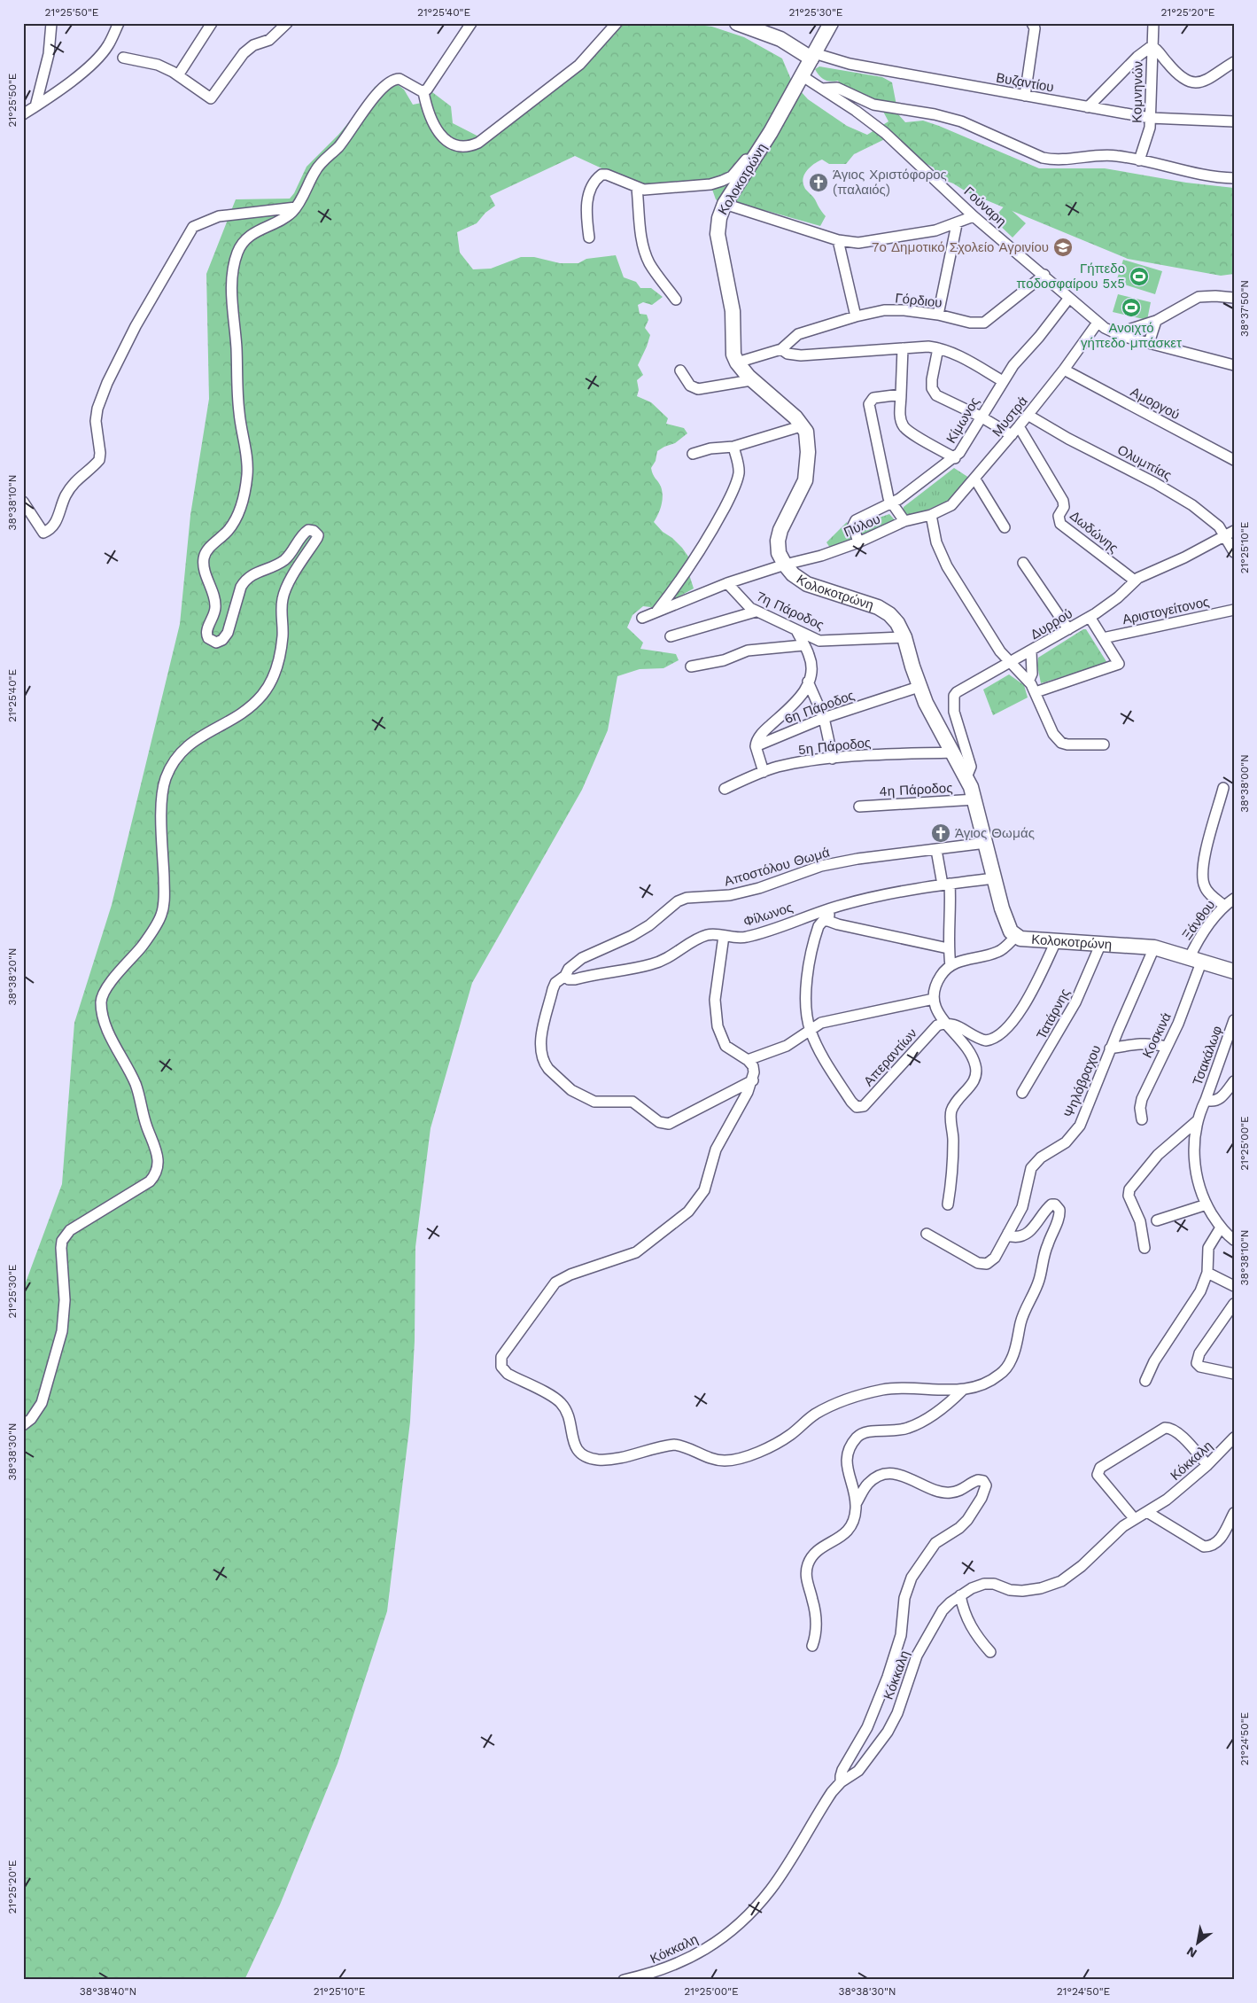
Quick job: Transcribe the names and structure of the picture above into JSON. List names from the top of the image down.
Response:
{
  "streets": {
    "street": [
      "Βυζαντίου",
      "Κομνηνών",
      "Κολοκοτρώνη",
      "Γούναρη",
      "Γόρδιου",
      "Αμοργού",
      "Μυστρά",
      "Κίμωνος",
      "Ολυμπίας",
      "Πύλου",
      "Δωδώνης",
      "7η Πάροδος",
      "Αριστογείτονος",
      "Δυρρού",
      "6η Πάροδος",
      "5η Πάροδος",
      "4η Πάροδος",
      "Αποστόλου Θωμά",
      "Φίλωνος",
      "Ξάνθου",
      "Τατάρνης",
      "Κοσκινά",
      "Τσακάλωφ",
      "Απεραντίων",
      "Ψηλόβραχου",
      "Κόκκαλη"
    ]
  },
  "crossings": [
    ["Βυζαντίου", "Κομνηνών"],
    ["Βυζαντίου", "Κολοκοτρώνη"],
    ["Κολοκοτρώνη", "Γούναρη"],
    ["Κολοκοτρώνη", "Γόρδιου"],
    ["Κολοκοτρώνη", "Πύλου"],
    ["Κολοκοτρώνη", "7η Πάροδος"],
    ["Κολοκοτρώνη", "Δυρρού"],
    ["Κολοκοτρώνη", "6η Πάροδος"],
    ["Κολοκοτρώνη", "5η Πάροδος"],
    ["Κολοκοτρώνη", "4η Πάροδος"],
    ["Κολοκοτρώνη", "Αποστόλου Θωμά"],
    ["Κολοκοτρώνη", "Φίλωνος"],
    ["Κολοκοτρώνη", "Ξάνθου"],
    ["Κολοκοτρώνη", "Τατάρνης"],
    ["Κολοκοτρώνη", "Κοσκινά"],
    ["Κολοκοτρώνη", "Ψηλόβραχου"],
    ["Γούναρη", "Γόρδιου"],
    ["Γούναρη", "Μυστρά"],
    ["Γούναρη", "Κίμωνος"],
    ["Αμοργού", "Μυστρά"],
    ["Μυστρά", "Ολυμπίας"],
    ["Μυστρά", "Πύλου"],
    ["Μυστρά", "Δωδώνης"],
    ["Κίμωνος", "Πύλου"],
    ["Ολυμπίας", "Δυρρού"],
    ["Πύλου", "7η Πάροδος"],
    ["Δωδώνης", "Δυρρού"],
    ["Αποστόλου Θωμά", "Φίλωνος"],
    ["Ξάνθου", "Κοσκινά"]
  ],
  "places": {
    "church": ["Άγιος Χριστόφορος (παλαιός)", "Άγιος Θωμάς"],
    "school or university": ["7ο Δημοτικό Σχολείο Αγρινίου"],
    "sports": ["Γήπεδο ποδοσφαίρου 5x5", "Ανοιχτό γήπεδο μπάσκετ"]
  },
  "north": "bottom left",
  "coordinates": [
    "21°25'50\"E",
    "21°25'40\"E",
    "21°25'30\"E",
    "21°25'20\"E",
    "38°37'50\"N",
    "38°38'10\"N",
    "21°25'10\"E",
    "38°38'00\"N",
    "38°38'20\"N",
    "21°25'00\"E",
    "38°38'30\"N",
    "21°24'50\"E",
    "38°38'40\"N"
  ]
}
